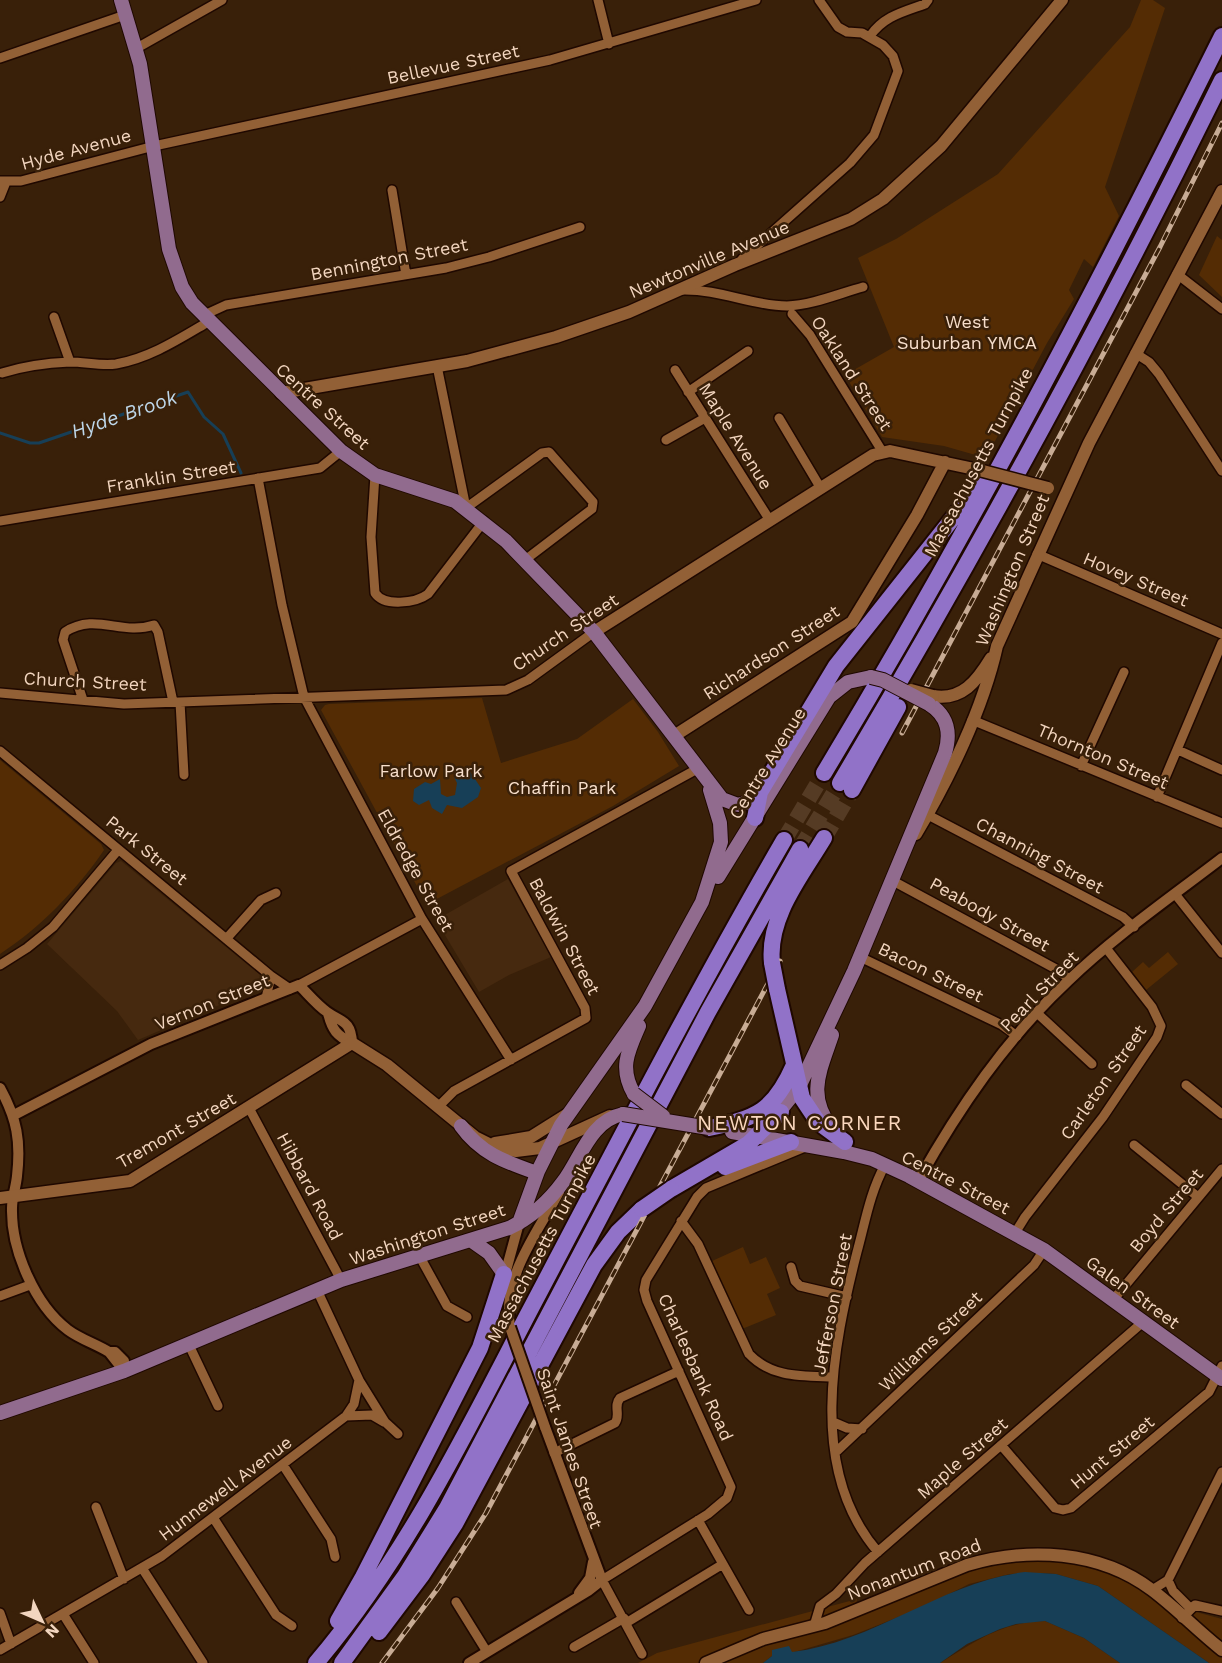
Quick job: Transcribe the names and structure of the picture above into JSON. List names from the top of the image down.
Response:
{
  "streets": {
    "highway": ["Massachusetts Turnpike"],
    "main road": [
      "Newtonville Avenue",
      "Centre Street",
      "Washington Street",
      "Church Street",
      "Richardson Street",
      "Centre Avenue",
      "Park Street",
      "Tremont Street",
      "Galen Street",
      "Nonantum Road"
    ],
    "street": [
      "Bellevue Street",
      "Hyde Avenue",
      "Bennington Street",
      "Oakland Street",
      "Maple Avenue",
      "Franklin Street",
      "Hovey Street",
      "Thornton Street",
      "Channing Street",
      "Eldredge Street",
      "Peabody Street",
      "Baldwin Street",
      "Bacon Street",
      "Pearl Street",
      "Vernon Street",
      "Carleton Street",
      "Hibbard Road",
      "Boyd Street",
      "Jefferson Street",
      "Williams Street",
      "Charlesbank Road",
      "Saint James Street",
      "Hunt Street",
      "Maple Street",
      "Hunnewell Avenue"
    ]
  },
  "crossings": [
    ["Bellevue Street", "Hyde Avenue"],
    ["Bellevue Street", "Centre Street"],
    ["Hyde Avenue", "Centre Street"],
    ["Bennington Street", "Centre Street"],
    ["Newtonville Avenue", "Centre Street"],
    ["Oakland Street", "Church Street"],
    ["Centre Street", "Franklin Street"],
    ["Centre Street", "Washington Street"],
    ["Centre Street", "Church Street"],
    ["Centre Street", "Richardson Street"],
    ["Centre Street", "Centre Avenue"],
    ["Centre Street", "Park Street"],
    ["Centre Street", "Baldwin Street"],
    ["Centre Street", "Pearl Street"],
    ["Centre Street", "Carleton Street"],
    ["Centre Street", "Galen Street"],
    ["Centre Street", "Jefferson Street"],
    ["Centre Street", "Charlesbank Road"],
    ["Centre Street", "Saint James Street"],
    ["Maple Avenue", "Church Street"],
    ["Franklin Street", "Eldredge Street"],
    ["Washington Street", "Hovey Street"],
    ["Washington Street", "Thornton Street"],
    ["Washington Street", "Centre Avenue"],
    ["Washington Street", "Park Street"],
    ["Washington Street", "Channing Street"],
    ["Washington Street", "Peabody Street"],
    ["Washington Street", "Bacon Street"],
    ["Washington Street", "Hibbard Road"],
    ["Washington Street", "Jefferson Street"],
    ["Washington Street", "Saint James Street"],
    ["Church Street", "Eldredge Street"],
    ["Park Street", "Vernon Street"],
    ["Park Street", "Tremont Street"],
    ["Channing Street", "Pearl Street"],
    ["Eldredge Street", "Baldwin Street"],
    ["Eldredge Street", "Vernon Street"],
    ["Peabody Street", "Pearl Street"],
    ["Bacon Street", "Pearl Street"],
    ["Pearl Street", "Carleton Street"],
    ["Carleton Street", "Galen Street"],
    ["Tremont Street", "Hibbard Road"],
    ["Boyd Street", "Galen Street"],
    ["Galen Street", "Williams Street"],
    ["Galen Street", "Hunt Street"],
    ["Galen Street", "Maple Street"],
    ["Jefferson Street", "Williams Street"],
    ["Jefferson Street", "Maple Street"],
    ["Charlesbank Road", "Saint James Street"],
    ["Hunt Street", "Maple Street"],
    ["Maple Street", "Nonantum Road"]
  ],
  "districts": ["NEWTON CORNER"],
  "water": ["Hyde Brook"],
  "parks": ["West Suburban YMCA", "Farlow Park", "Chaffin Park"],
  "north": "bottom right"
}
